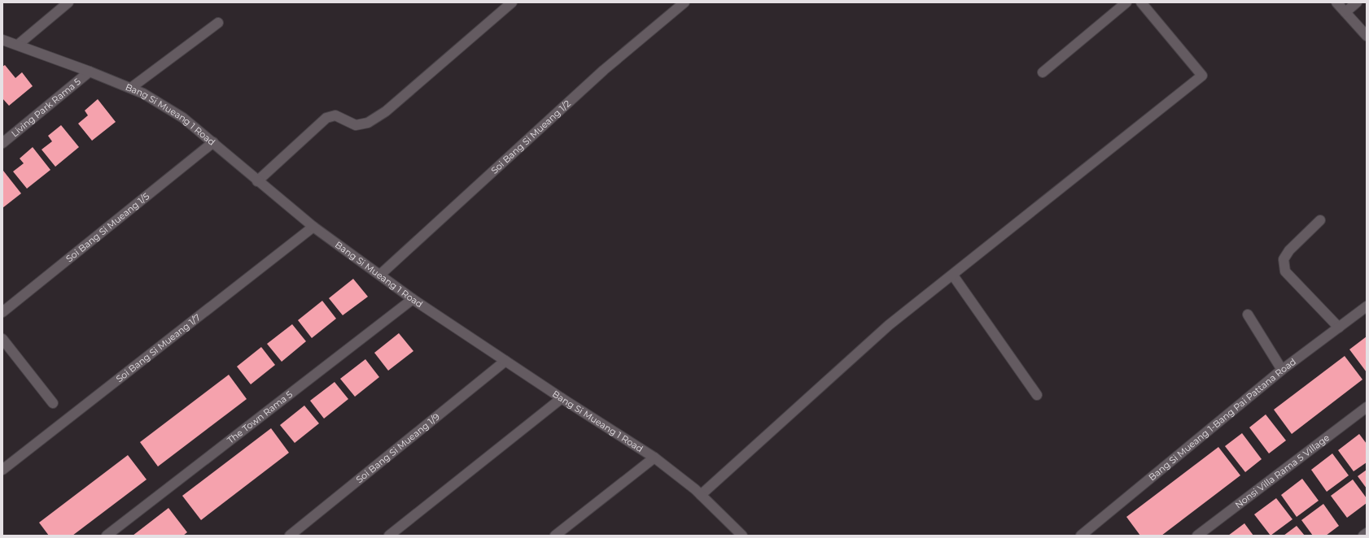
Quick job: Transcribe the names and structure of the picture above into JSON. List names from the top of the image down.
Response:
{
  "streets": {
    "street": [
      "Living Park Rama 5",
      "Bang Si Mueang 1 Road",
      "Soi Bang Si Mueang 1/2",
      "Soi Bang Si Mueang 1/5",
      "Soi Bang Si Mueang 1/7",
      "The Town Rama 5",
      "Bang Si Mueang 1-Bang Pai Pattana Road",
      "Soi Bang Si Mueang 1/9",
      "Nonsi Villa Rama 5 Village"
    ]
  },
  "crossings": [
    ["Living Park Rama 5", "Bang Si Mueang 1 Road"],
    ["Bang Si Mueang 1 Road", "Soi Bang Si Mueang 1/2"],
    ["Bang Si Mueang 1 Road", "Soi Bang Si Mueang 1/5"],
    ["Bang Si Mueang 1 Road", "Soi Bang Si Mueang 1/7"],
    ["Bang Si Mueang 1 Road", "The Town Rama 5"],
    ["Bang Si Mueang 1 Road", "Soi Bang Si Mueang 1/9"]
  ]
}
